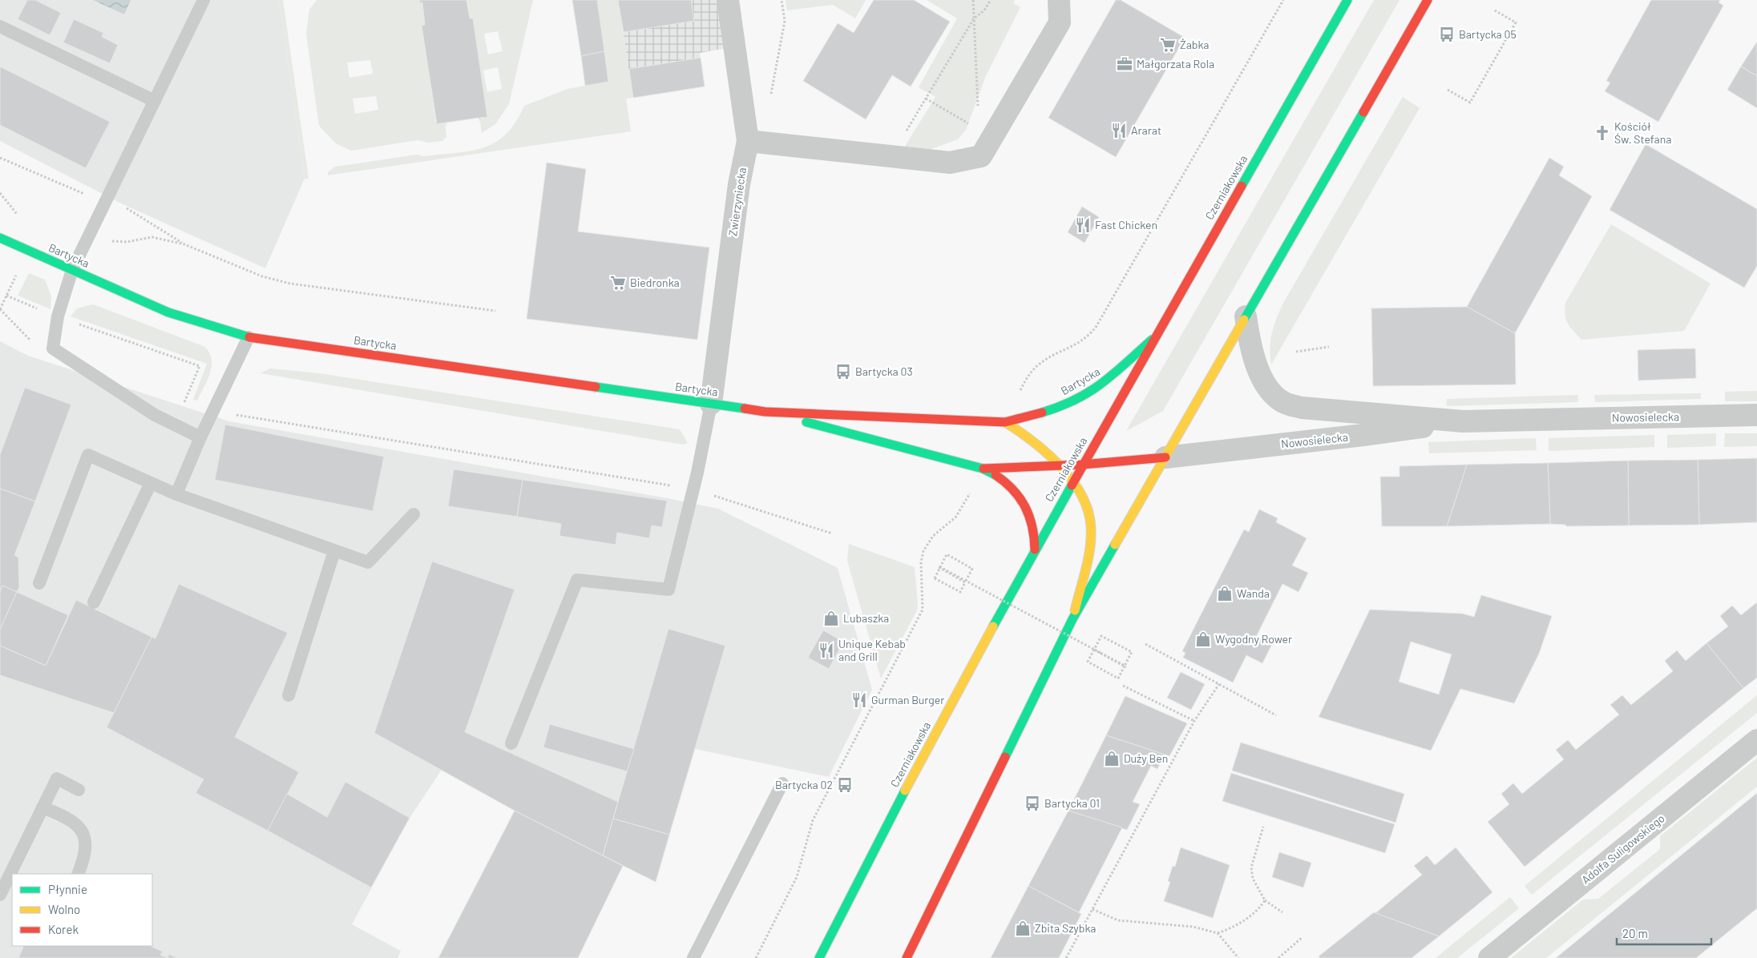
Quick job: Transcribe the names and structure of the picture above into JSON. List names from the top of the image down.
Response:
{
  "streets": {
    "main road": ["Czerniakowska", "Bartycka"],
    "street": ["Zwierzyniecka", "Nowosielecka", "Adolfa Suligowskiego"]
  },
  "crossings": [
    ["Czerniakowska", "Bartycka"],
    ["Zwierzyniecka", "Bartycka"],
    ["Bartycka", "Nowosielecka"]
  ],
  "places": {
    "bus stop": [
      "Bartycka 05",
      "Bartycka 03",
      "Bartycka 02",
      "Bartycka 01"
    ],
    "supermarket": ["Żabka", "Biedronka"],
    "office": ["Małgorzata Rola"],
    "restaurant": [
      "Ararat",
      "Fast Chicken",
      "Unique Kebab and Grill",
      "Gurman Burger"
    ],
    "church": ["Kościół Św. Stefana"],
    "shop": [
      "Wanda",
      "Lubaszka",
      "Wygodny Rower",
      "Duży Ben",
      "Zbita Szybka"
    ]
  },
  "legend": ["Płynnie", "Wolno", "Korek"],
  "scale_bar": "20 m"
}
